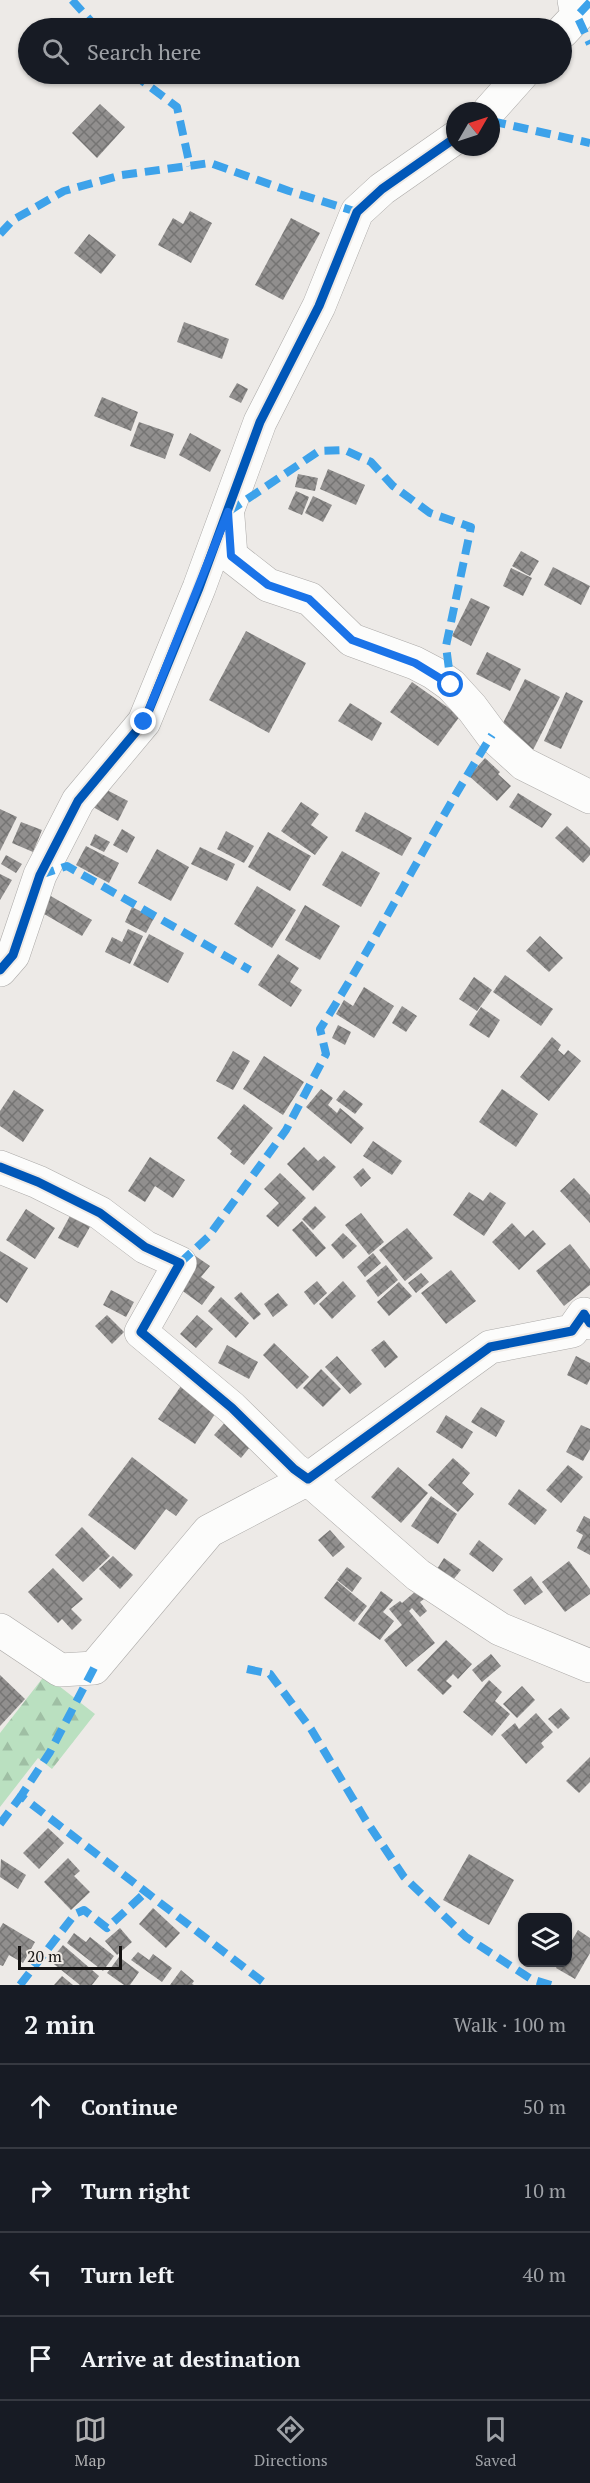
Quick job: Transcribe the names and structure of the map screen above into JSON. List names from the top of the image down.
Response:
{
  "scale_bar": "20 m",
  "north": "top right",
  "page": {
    "search": "Search here",
    "scale": "20 m",
    "heading": ["2 min", "Walk · 100 m"],
    "list": [
      ["Continue", "50 m"],
      ["Turn right", "10 m"],
      ["Turn left", "40 m"],
      "Arrive at destination"
    ],
    "nav": ["Map", "Directions", "Saved"]
  }
}
